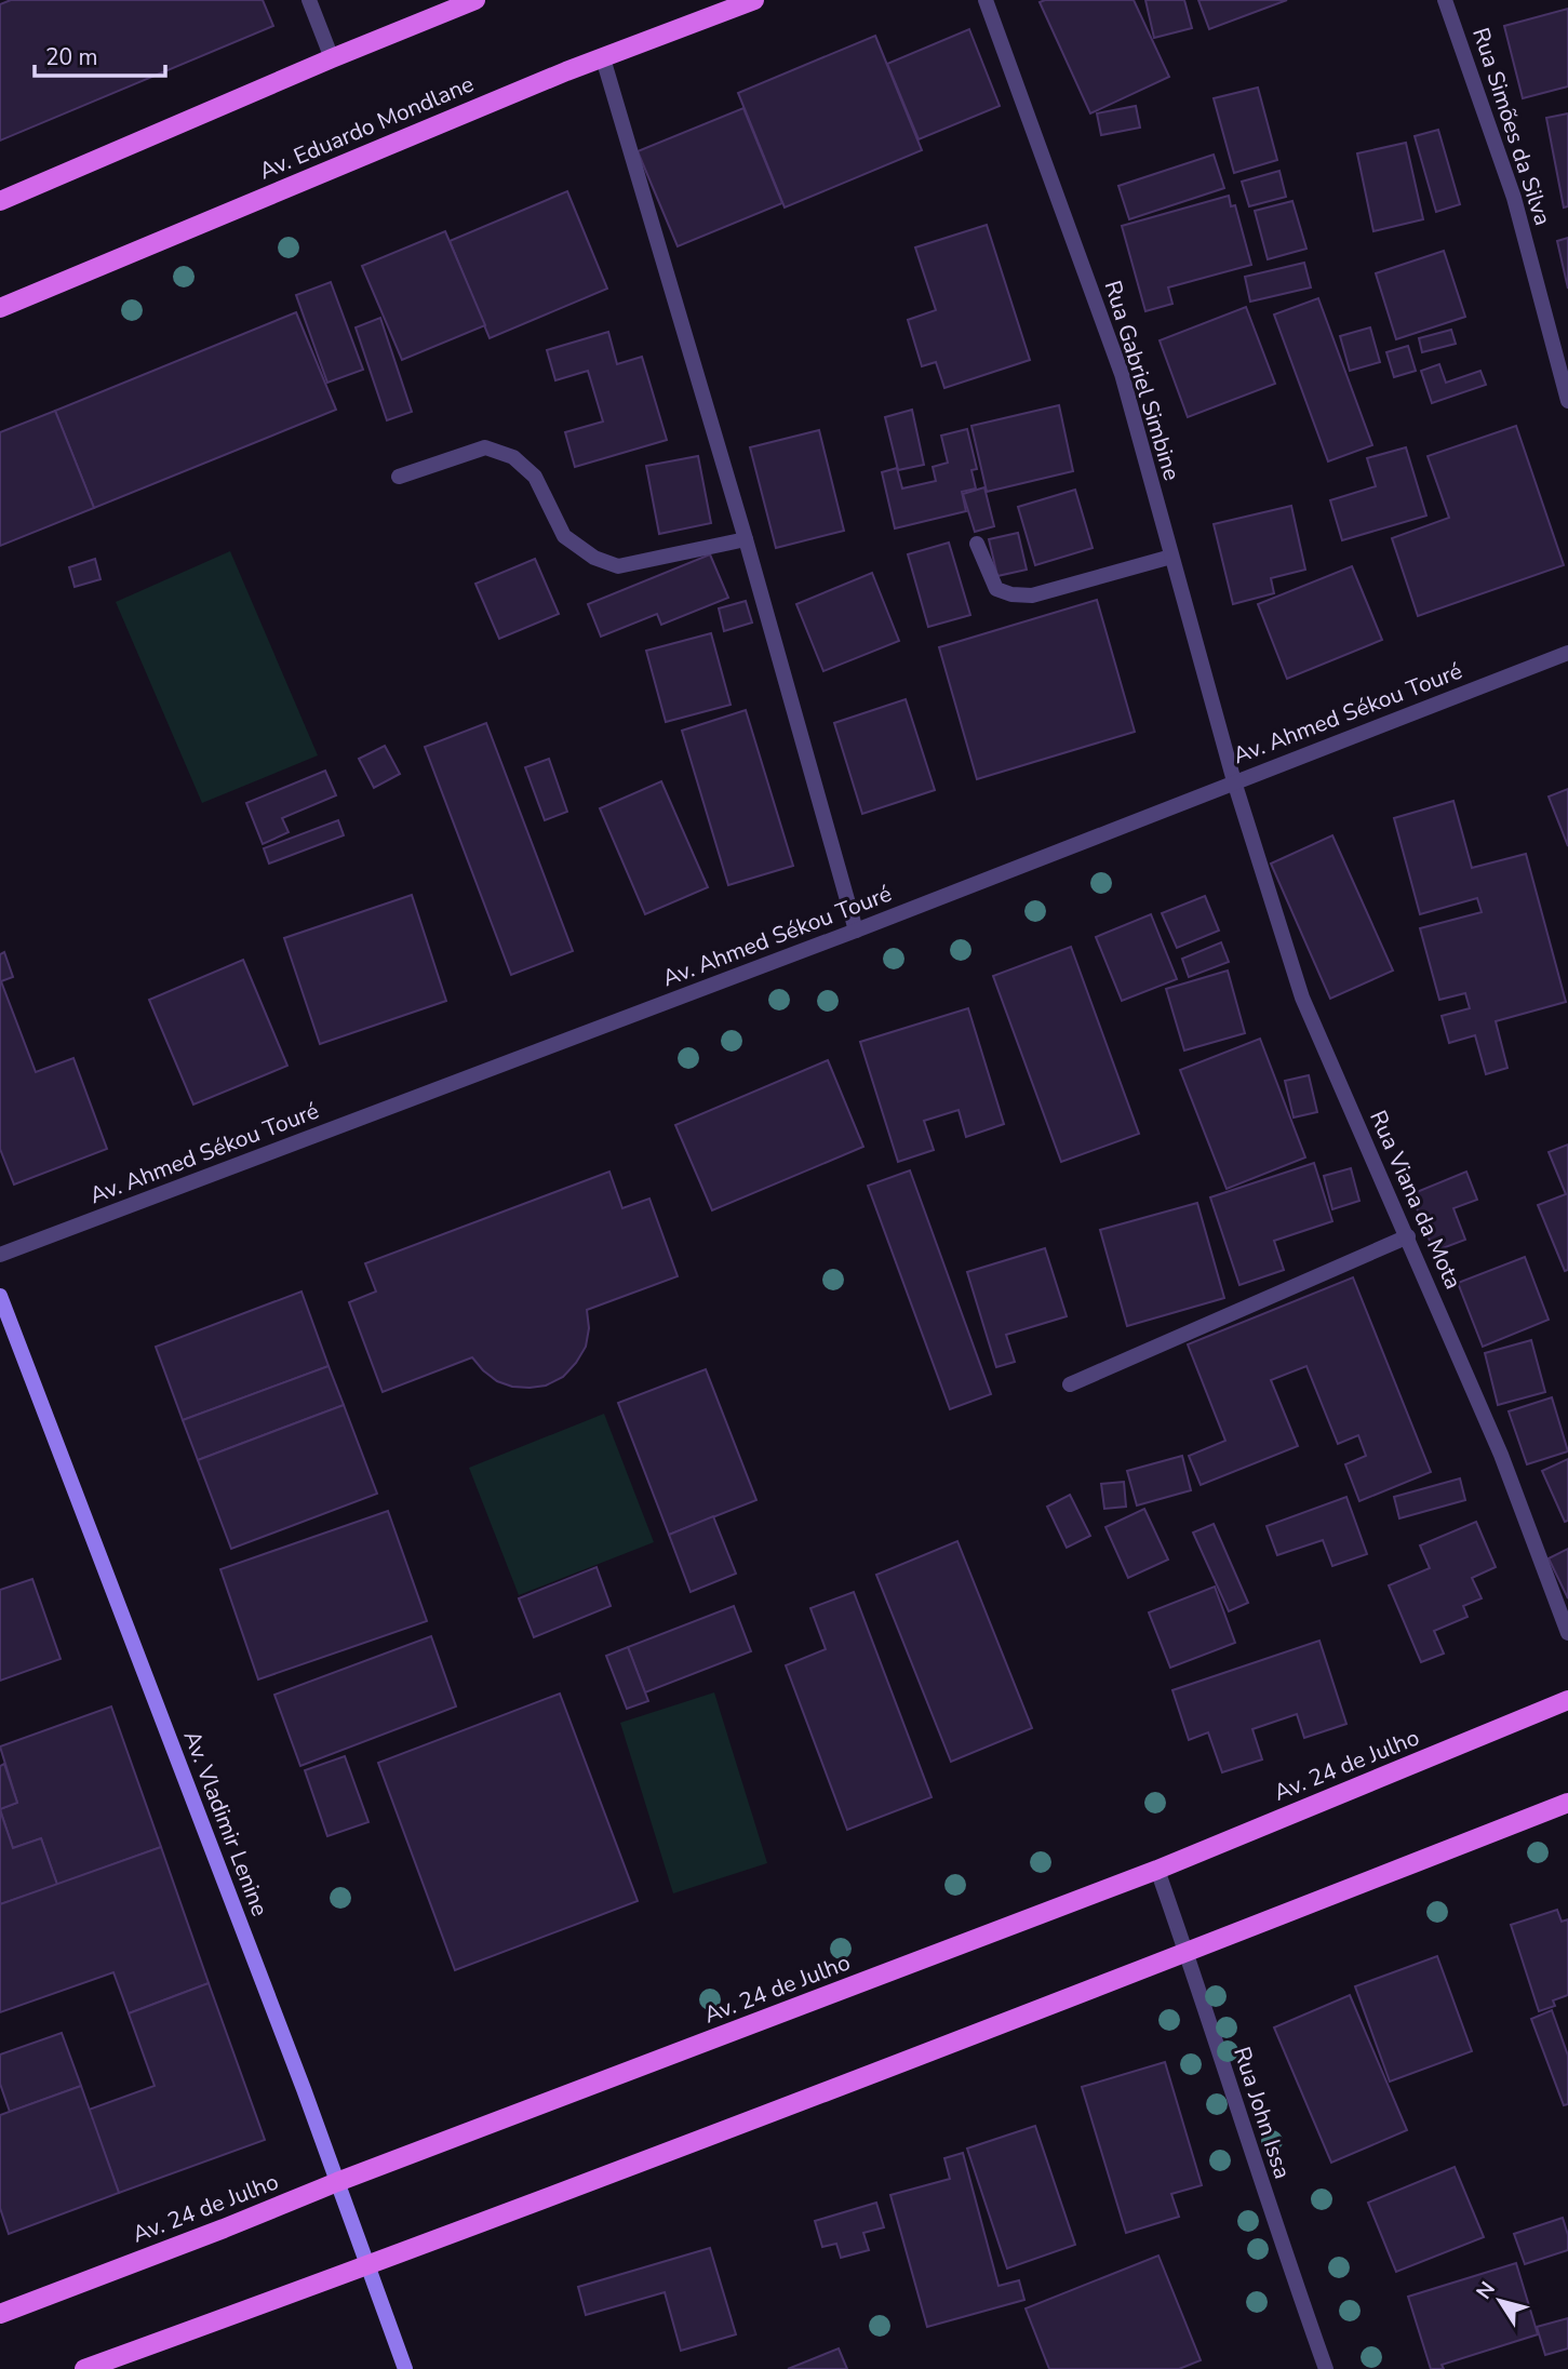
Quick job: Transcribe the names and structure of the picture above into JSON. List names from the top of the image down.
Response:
{
  "streets": {
    "main road": ["Av. Eduardo Mondlane", "Av. 24 de Julho", "Av. Vladimir Lenine"],
    "street": [
      "Rua Simões da Silva",
      "Rua Gabriel Simbine",
      "Av. Ahmed Sékou Touré",
      "Rua Viana da Mota",
      "Rua John Issa"
    ]
  },
  "crossings": [
    ["Rua Gabriel Simbine", "Av. Ahmed Sékou Touré"],
    ["Rua Gabriel Simbine", "Rua Viana da Mota"],
    ["Av. Ahmed Sékou Touré", "Rua Viana da Mota"],
    ["Av. 24 de Julho", "Av. Vladimir Lenine"],
    ["Av. 24 de Julho", "Rua John Issa"]
  ],
  "scale_bar": "20 m",
  "north": "top left"
}
